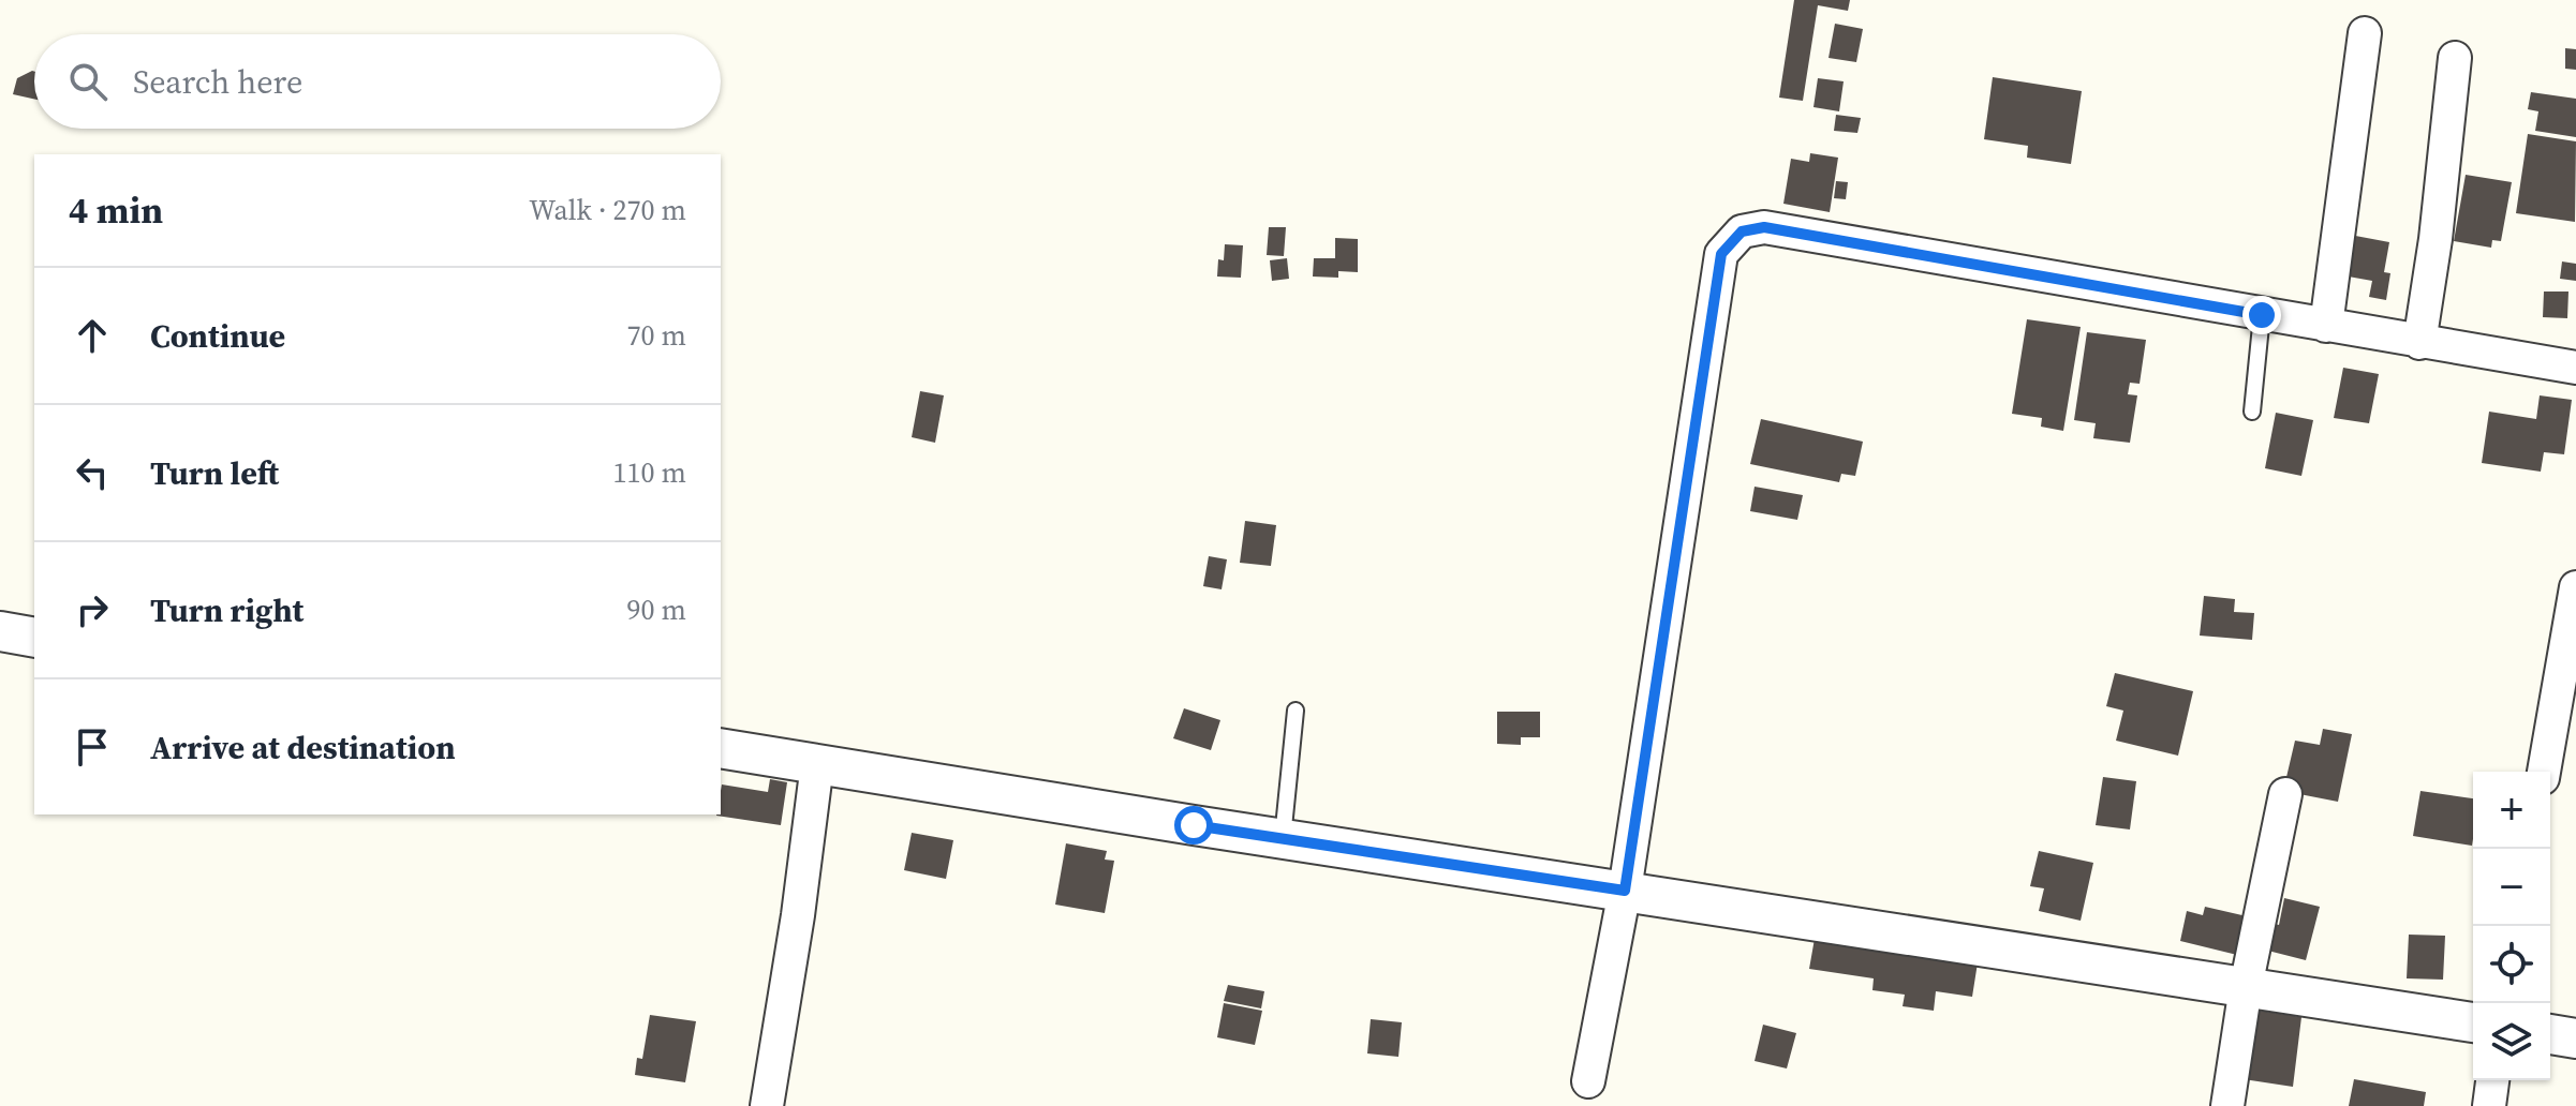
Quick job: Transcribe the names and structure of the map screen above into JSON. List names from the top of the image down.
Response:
{
  "page": {
    "search": "Search here",
    "heading": ["4 min", "Walk · 270 m"],
    "list": [
      ["Continue", "70 m"],
      ["Turn left", "110 m"],
      ["Turn right", "90 m"],
      "Arrive at destination"
    ],
    "map_buttons": ["+", "−"]
  }
}
